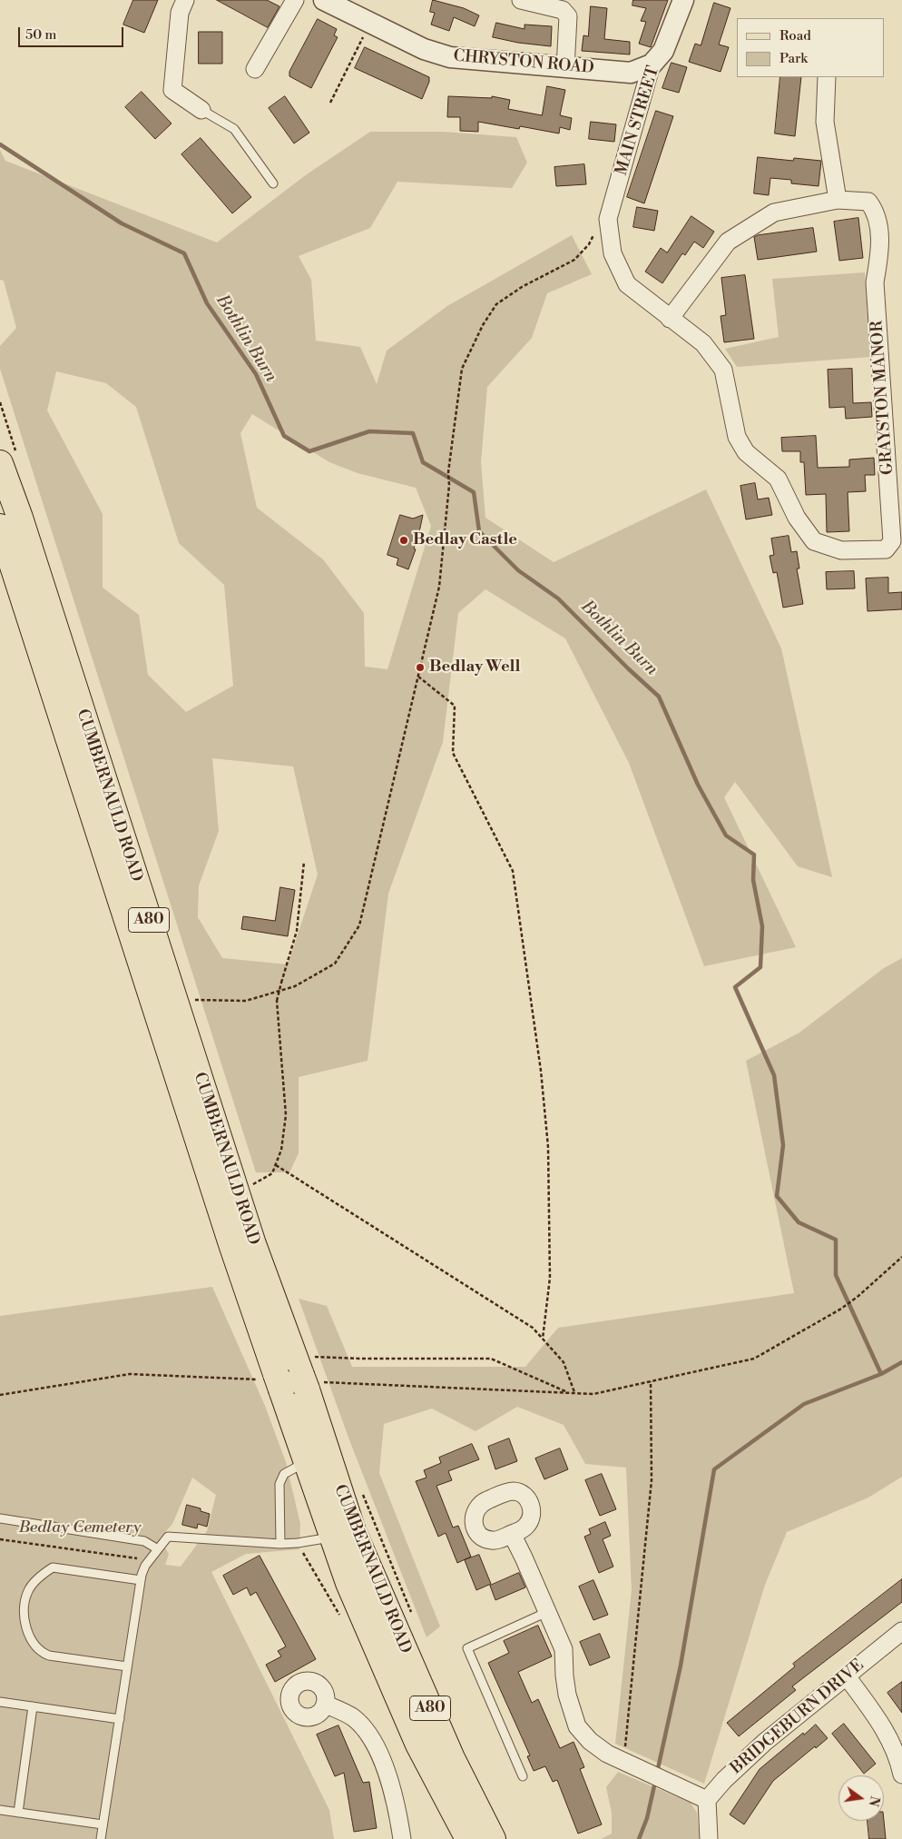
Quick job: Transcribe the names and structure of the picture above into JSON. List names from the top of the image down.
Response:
{
  "streets": {
    "main road": ["CUMBERNAULD ROAD", "A80"],
    "street": [
      "CHRYSTON ROAD",
      "MAIN STREET",
      "GRAYSTON MANOR",
      "BRIDGEBURN DRIVE"
    ]
  },
  "crossings": [
    ["CHRYSTON ROAD", "MAIN STREET"],
    ["MAIN STREET", "GRAYSTON MANOR"]
  ],
  "water": ["Bothlin Burn"],
  "parks": ["Bedlay Cemetery"],
  "places": ["Bedlay Castle", "Bedlay Well"],
  "legend": ["Road", "Park"],
  "scale_bar": "50 m",
  "north": "right"
}
